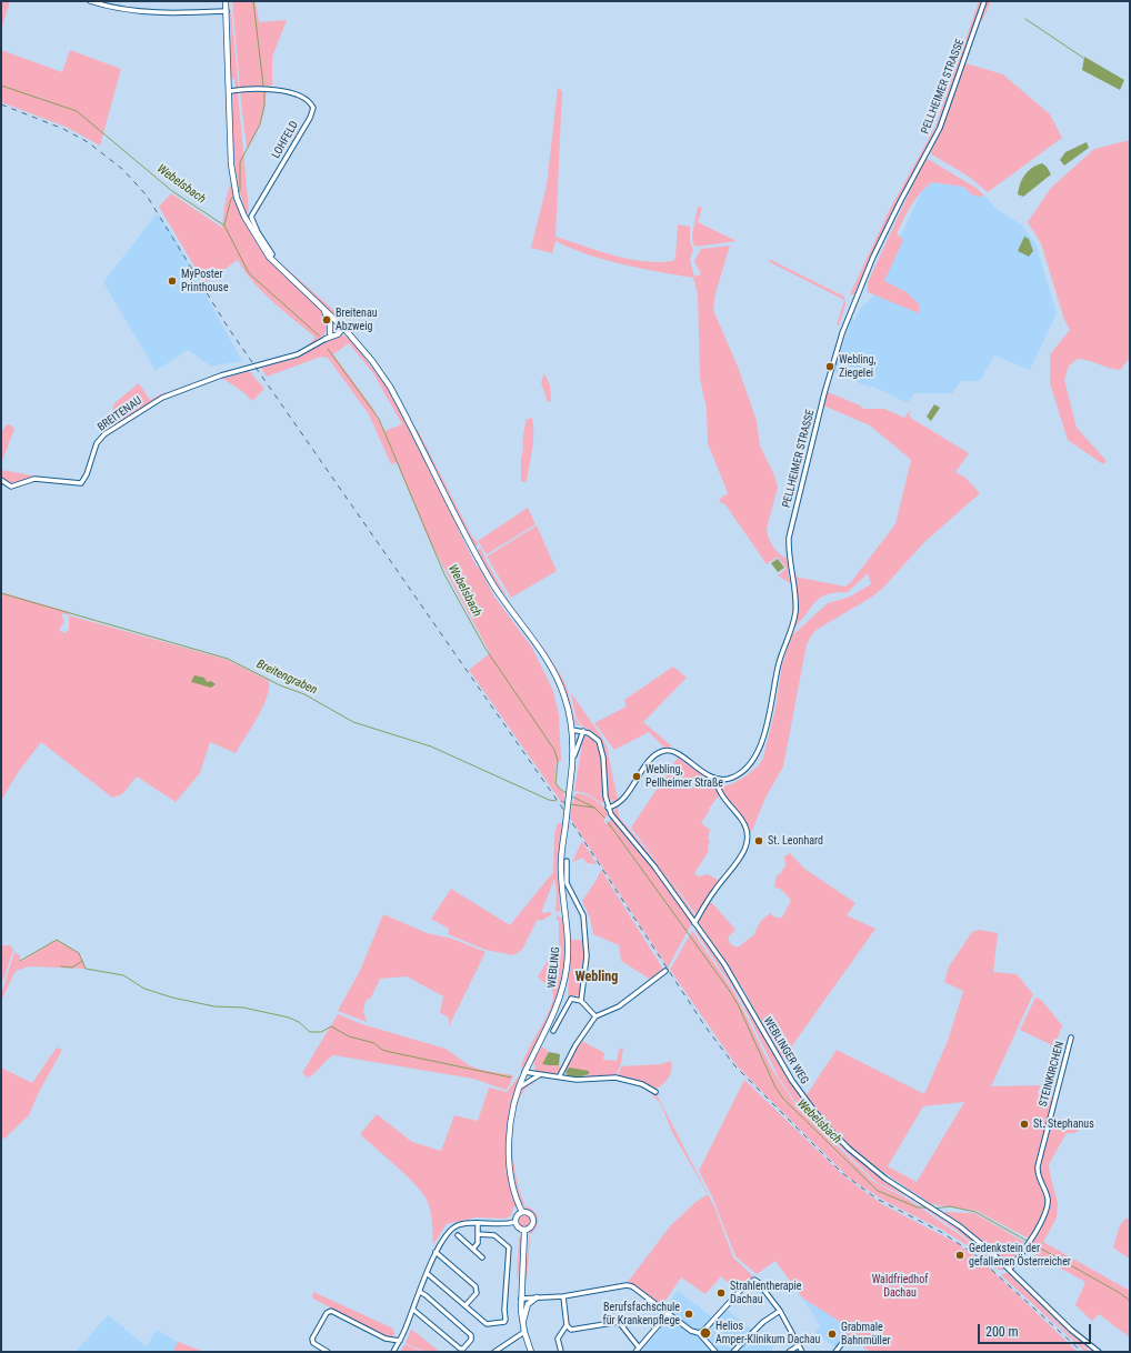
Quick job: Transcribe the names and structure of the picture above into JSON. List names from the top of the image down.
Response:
{
  "streets": {
    "main road": ["WEBLING"],
    "street": [
      "PELLHEIMER STRASSE",
      "LOHFELD",
      "BREITENAU",
      "WEBLINGER WEG",
      "STEINKIRCHEN"
    ]
  },
  "crossings": [
    ["LOHFELD", "WEBLING"],
    ["WEBLINGER WEG", "STEINKIRCHEN"]
  ],
  "districts": ["Webling"],
  "water": ["Webelsbach", "Breitengraben"],
  "parks": ["Waldfriedhof Dachau"],
  "places": [
    "MyPoster Printhouse",
    "Breitenau Abzweig",
    "Webling, Ziegelei",
    "Webling, Pellheimer Straße",
    "St. Leonhard",
    "St. Stephanus",
    "Gedenkstein der gefallenen Österreicher",
    "Strahlentherapie Dachau",
    "Berufsfachschule für Krankenpflege",
    "Helios Amper-Klinikum Dachau",
    "Grabmale Bahnmüller"
  ],
  "scale_bar": "200 m"
}
